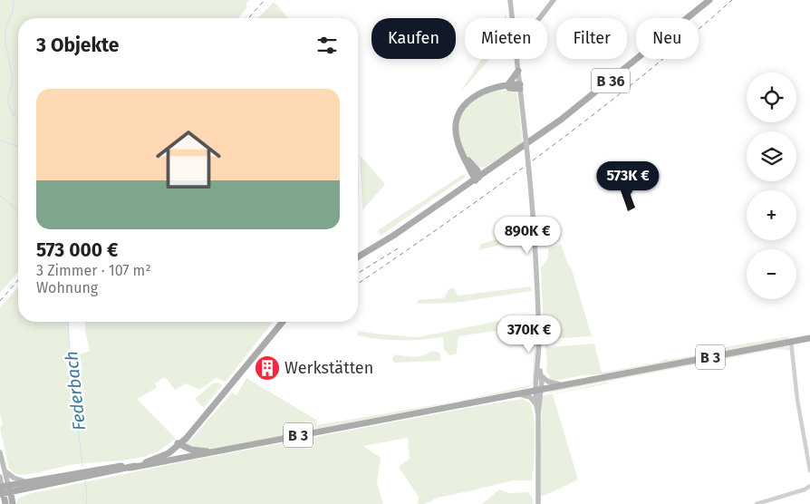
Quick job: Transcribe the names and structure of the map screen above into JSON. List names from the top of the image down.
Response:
{
  "streets": {
    "main road": ["B 36", "B 3"]
  },
  "water": ["Federbach"],
  "places": {
    "building": ["Werkstätten"]
  },
  "page": {
    "chip": [
      "Kaufen",
      "Mieten",
      "Filter",
      "Neu"
    ],
    "heading": "3 Objekte",
    "map_buttons": ["+", "−"],
    "list": [
      {
        "name": "573 000 €",
        "note": "3 Zimmer · 107 m² · Wohnung"
      }
    ],
    "price": ["573K €", "890K €", "370K €"]
  }
}
